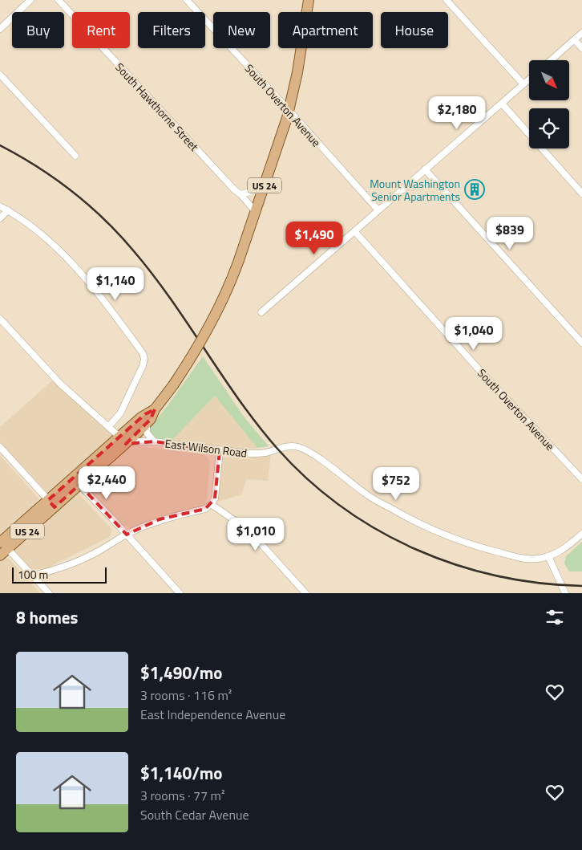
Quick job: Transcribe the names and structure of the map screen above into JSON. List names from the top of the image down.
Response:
{
  "streets": {
    "main road": ["US 24"],
    "street": ["South Overton Avenue", "South Hawthorne Street", "East Wilson Road"]
  },
  "crossings": [
    ["South Overton Avenue", "US 24"],
    ["South Hawthorne Street", "US 24"],
    ["US 24", "East Wilson Road"]
  ],
  "places": {
    "building": ["Mount Washington Senior Apartments"]
  },
  "scale_bar": "100 m",
  "north": "bottom right",
  "page": {
    "chip": [
      "Buy",
      "Rent",
      "Filters",
      "New",
      "Apartment",
      "House"
    ],
    "price": [
      "$2,180",
      "$839",
      "$1,490",
      "$1,140",
      "$1,040",
      "$2,440",
      "$752",
      "$1,010"
    ],
    "scale": "100 m",
    "heading": "8 homes",
    "list": [
      {
        "name": "$1,490/mo",
        "note": "3 rooms · 116 m² · East Independence Avenue"
      },
      {
        "name": "$1,140/mo",
        "note": "3 rooms · 77 m² · South Cedar Avenue"
      }
    ]
  }
}
